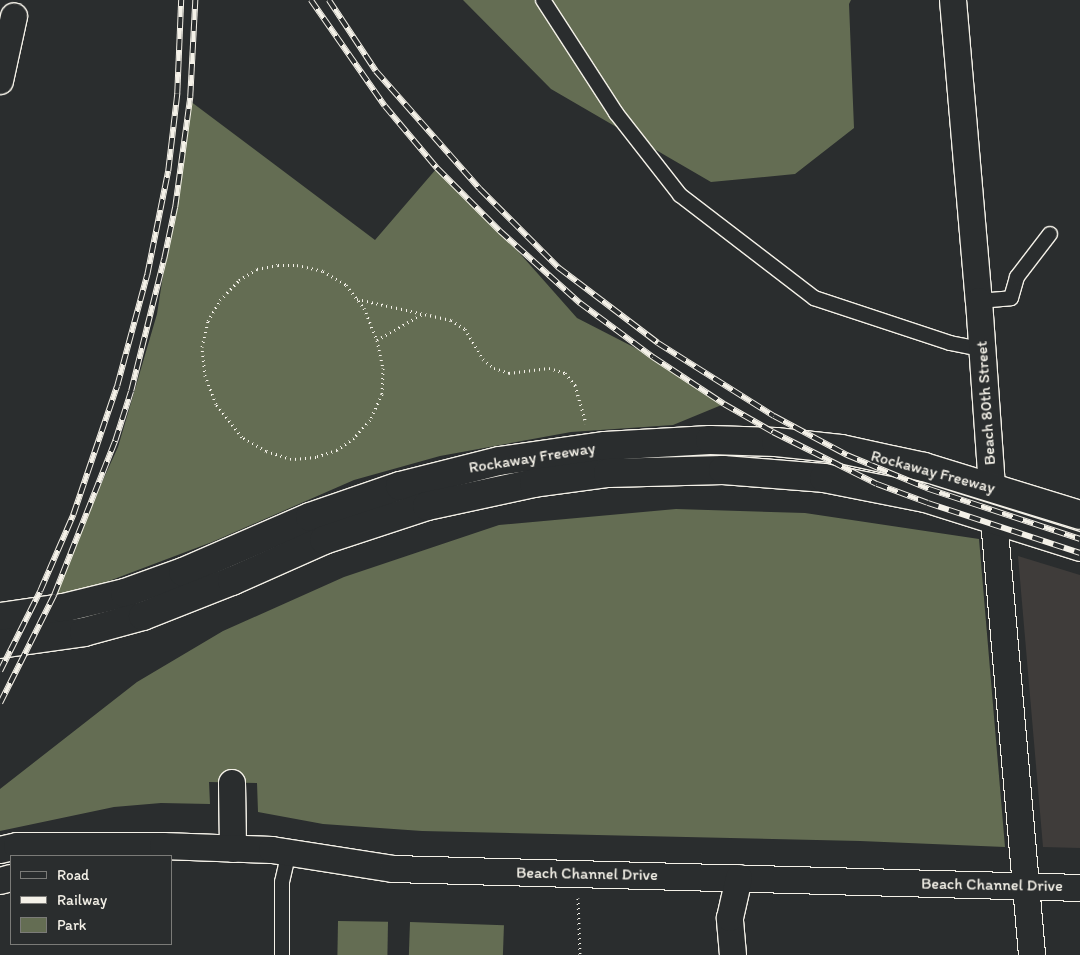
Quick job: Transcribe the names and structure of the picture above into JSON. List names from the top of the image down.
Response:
{
  "streets": {
    "main road": ["Rockaway Freeway"],
    "street": ["Beach 80th Street", "Beach Channel Drive"]
  },
  "crossings": [
    ["Beach 80th Street", "Rockaway Freeway"],
    ["Beach 80th Street", "Beach Channel Drive"]
  ],
  "legend": ["Road", "Railway", "Park"]
}
